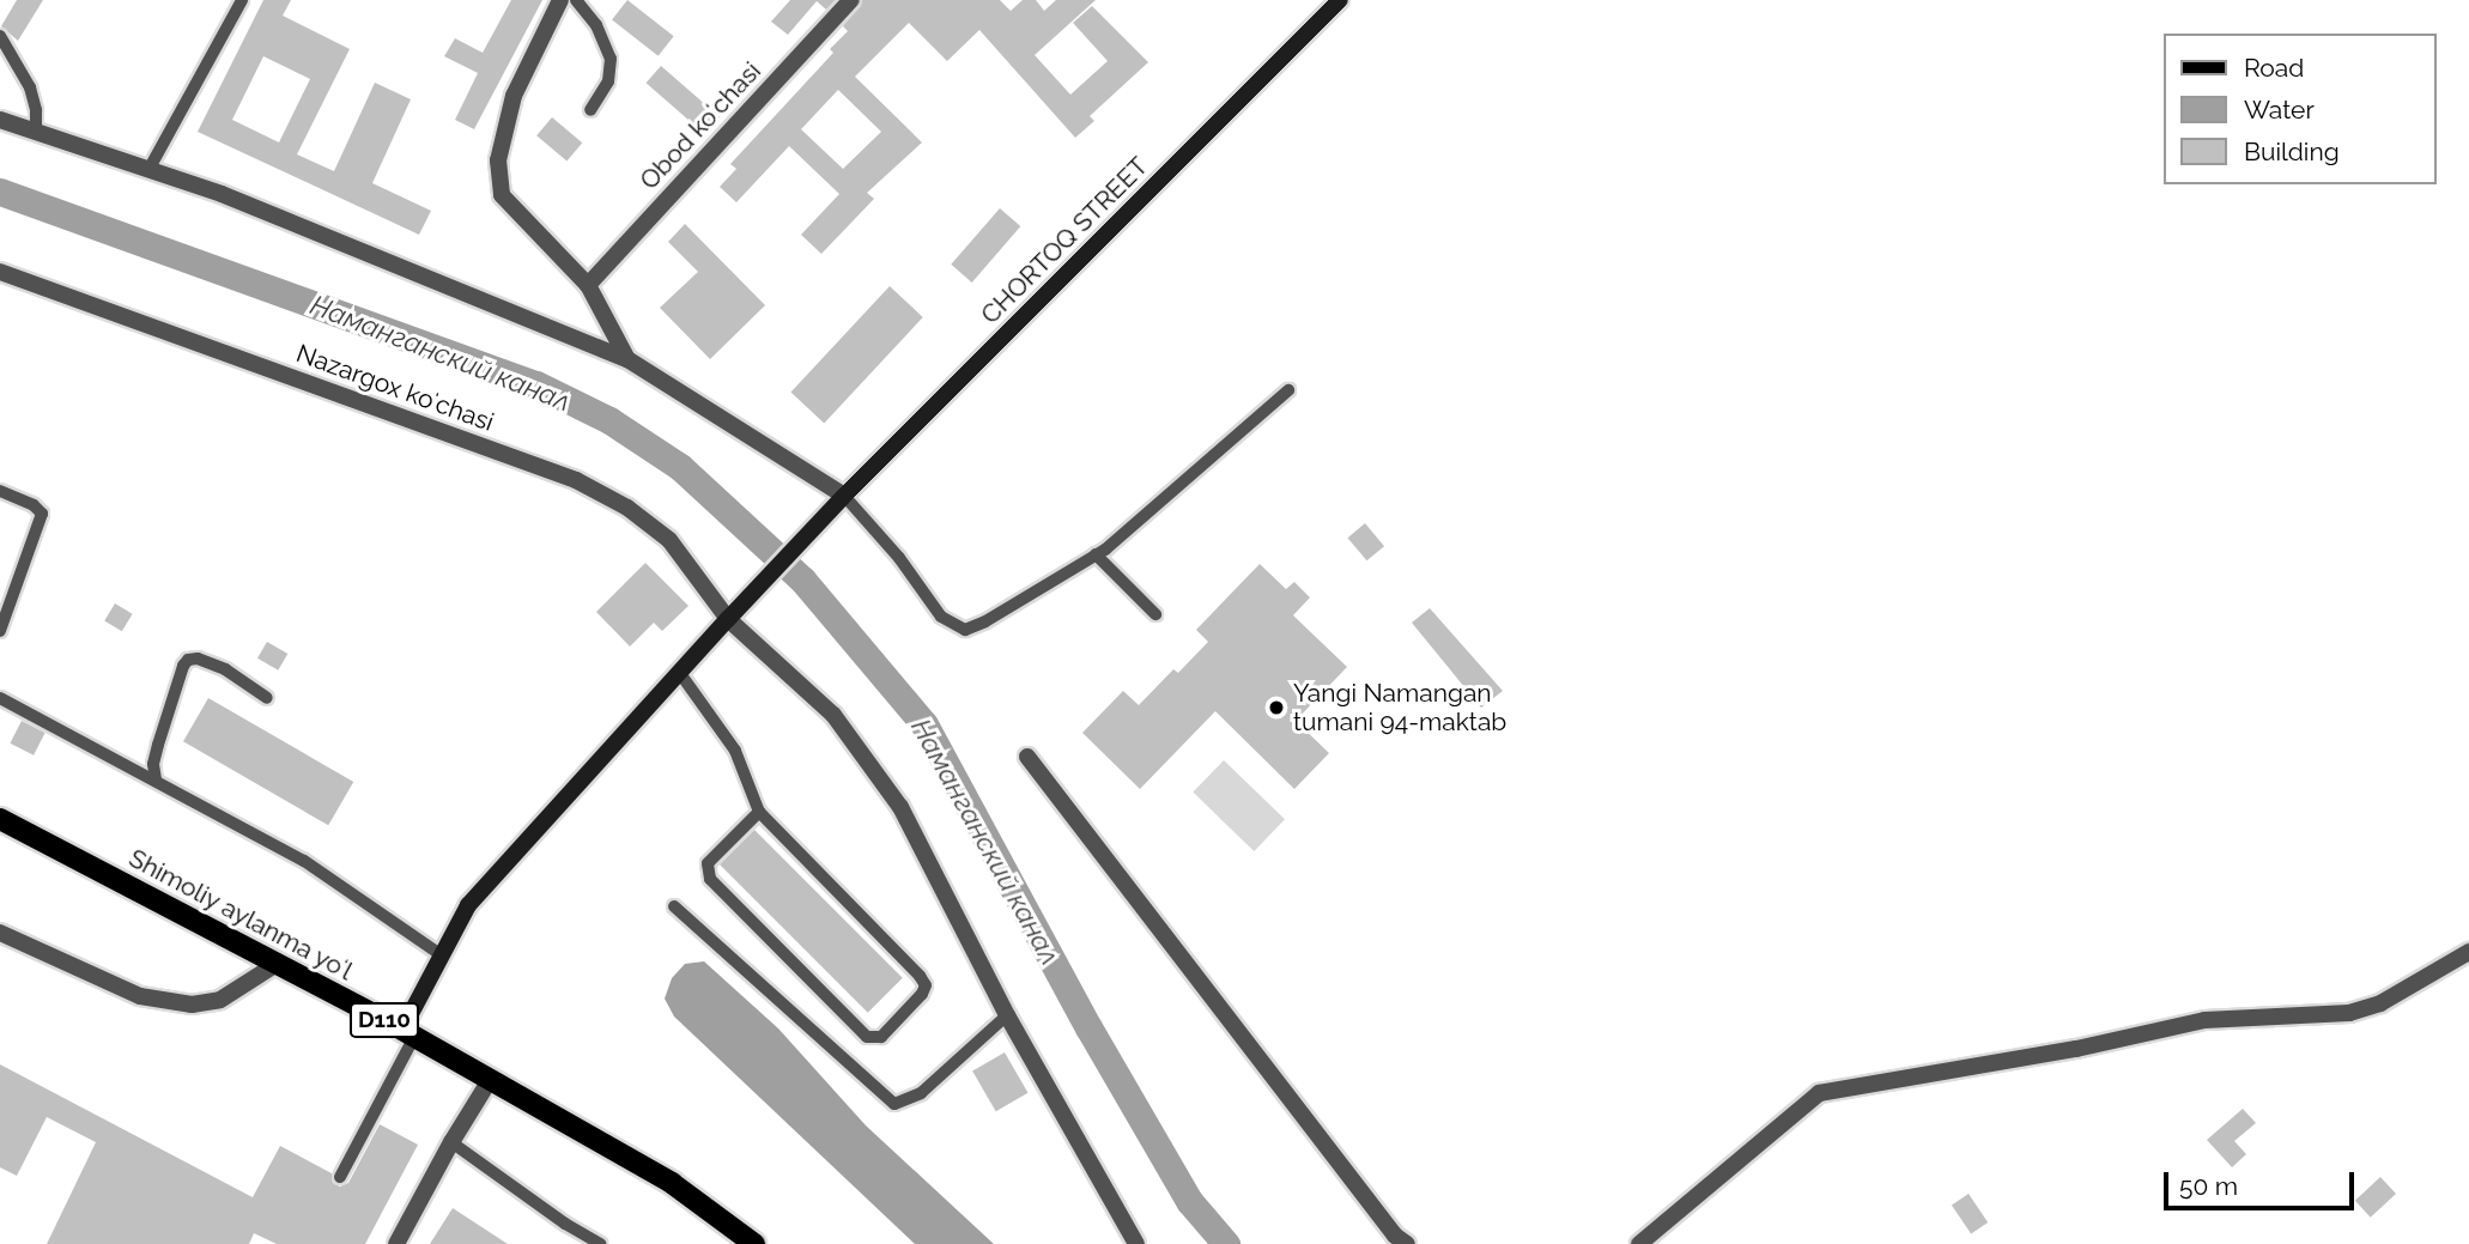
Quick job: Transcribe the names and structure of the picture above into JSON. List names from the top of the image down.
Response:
{
  "streets": {
    "main road": ["CHORTOQ STREET", "Shimoliy aylanma yoʻl", "D110"],
    "street": ["Obod koʻchasi", "Nazargox koʻchasi"]
  },
  "crossings": [
    ["CHORTOQ STREET", "Nazargox koʻchasi"],
    ["CHORTOQ STREET", "Shimoliy aylanma yoʻl"]
  ],
  "water": ["Наманганский канал"],
  "places": ["Yangi Namangan tumani 94-maktab"],
  "legend": ["Road", "Water", "Building"],
  "scale_bar": "50 m"
}
